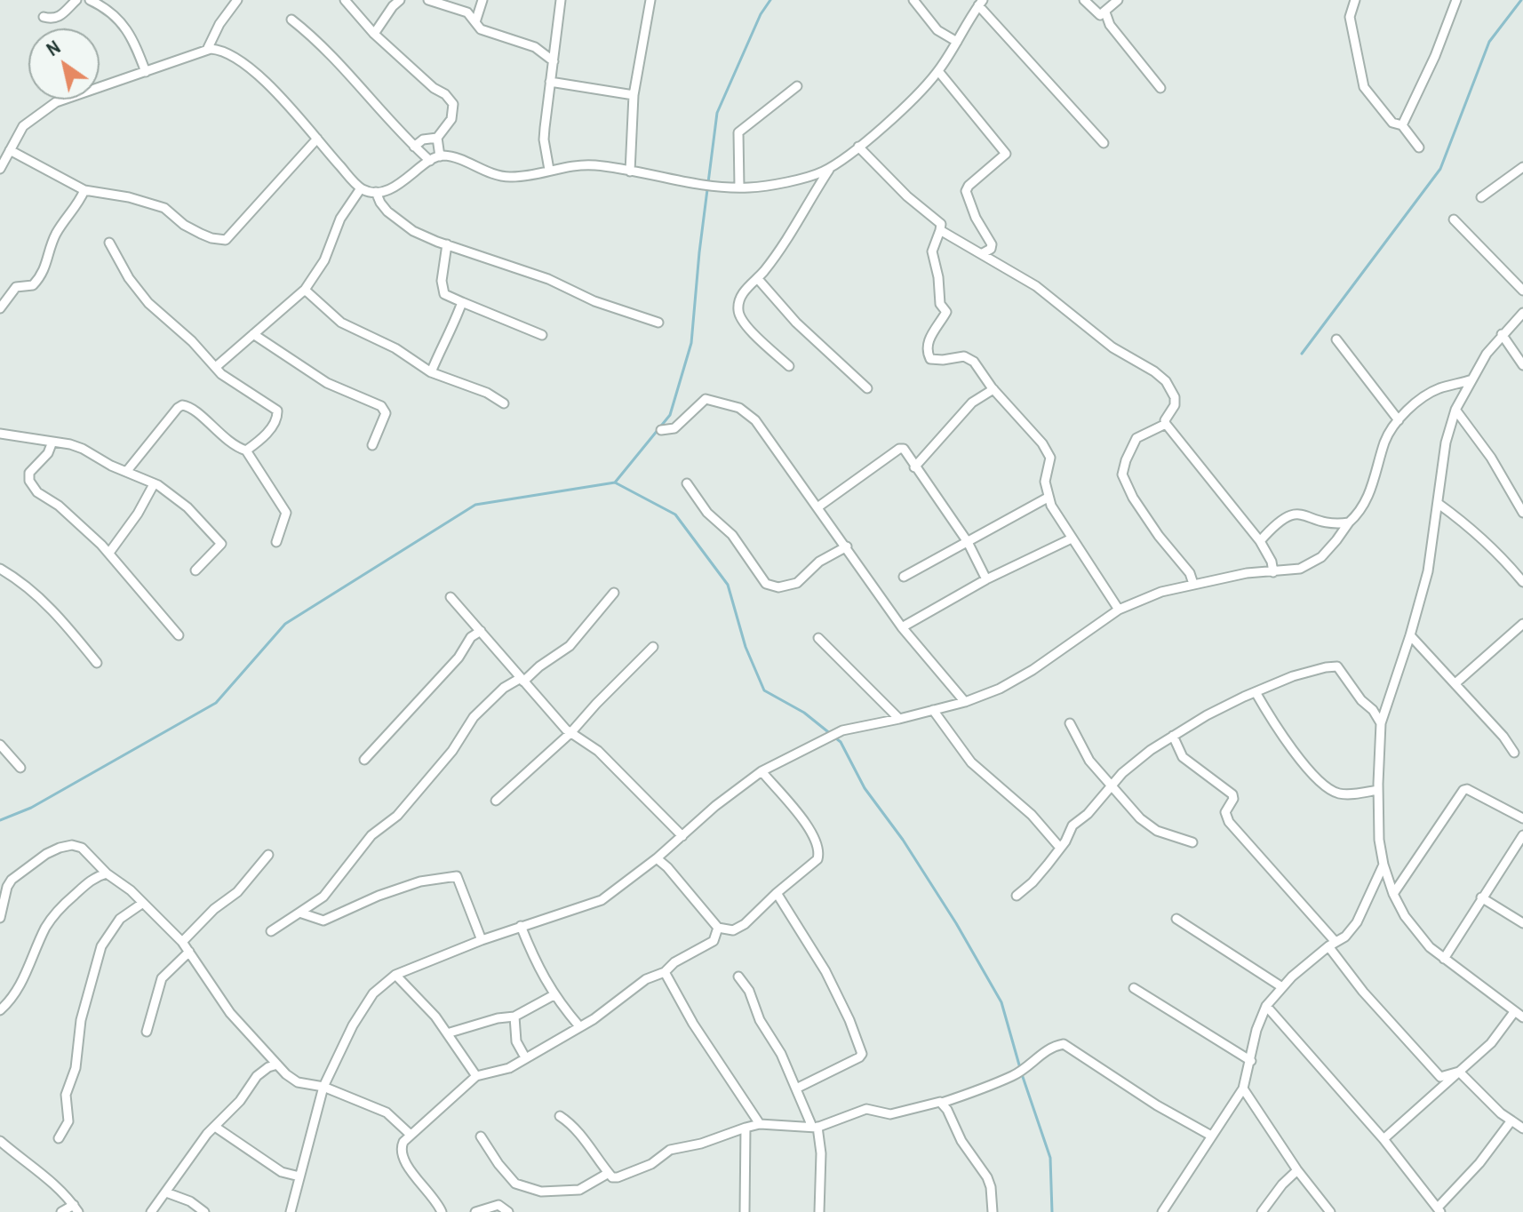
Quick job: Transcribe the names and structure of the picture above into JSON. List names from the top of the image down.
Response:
{
  "north": "top left"
}
